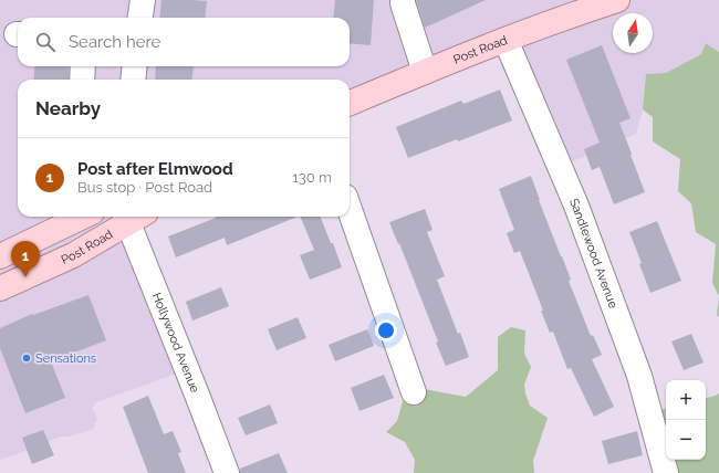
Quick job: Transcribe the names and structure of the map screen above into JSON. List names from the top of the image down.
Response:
{
  "streets": {
    "main road": ["Post Road"],
    "street": ["Sandlewood Avenue", "Hollywood Avenue"]
  },
  "crossings": [
    ["Post Road", "Sandlewood Avenue"]
  ],
  "places": ["Sensations"],
  "north": "top",
  "page": {
    "search": "Search here",
    "heading": "Nearby",
    "list": [
      {
        "mark": "1",
        "name": "Post after Elmwood",
        "note": "Bus stop · Post Road",
        "value": "130 m"
      }
    ],
    "pins": "1",
    "map_buttons": ["+", "−"]
  }
}
